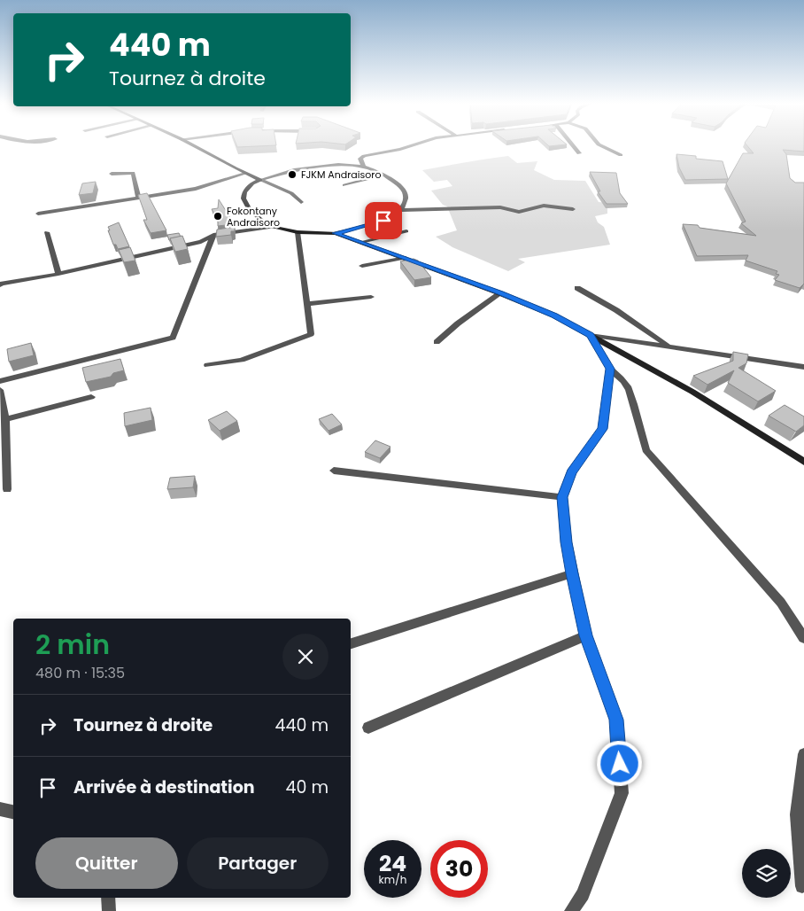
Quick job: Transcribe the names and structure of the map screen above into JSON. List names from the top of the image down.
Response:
{
  "places": ["FJKM Andraisoro", "Fokontany Andraisoro"],
  "page": {
    "turn": ["440 m", "Tournez à droite"],
    "heading": ["2 min", "480 m · 15:35"],
    "list": [
      {
        "name": "Tournez à droite",
        "value": "440 m"
      },
      {
        "name": "Arrivée à destination",
        "value": "40 m"
      }
    ],
    "buttons": ["Quitter", "Partager"],
    "speed": "24 km/h",
    "limit": "30"
  }
}
